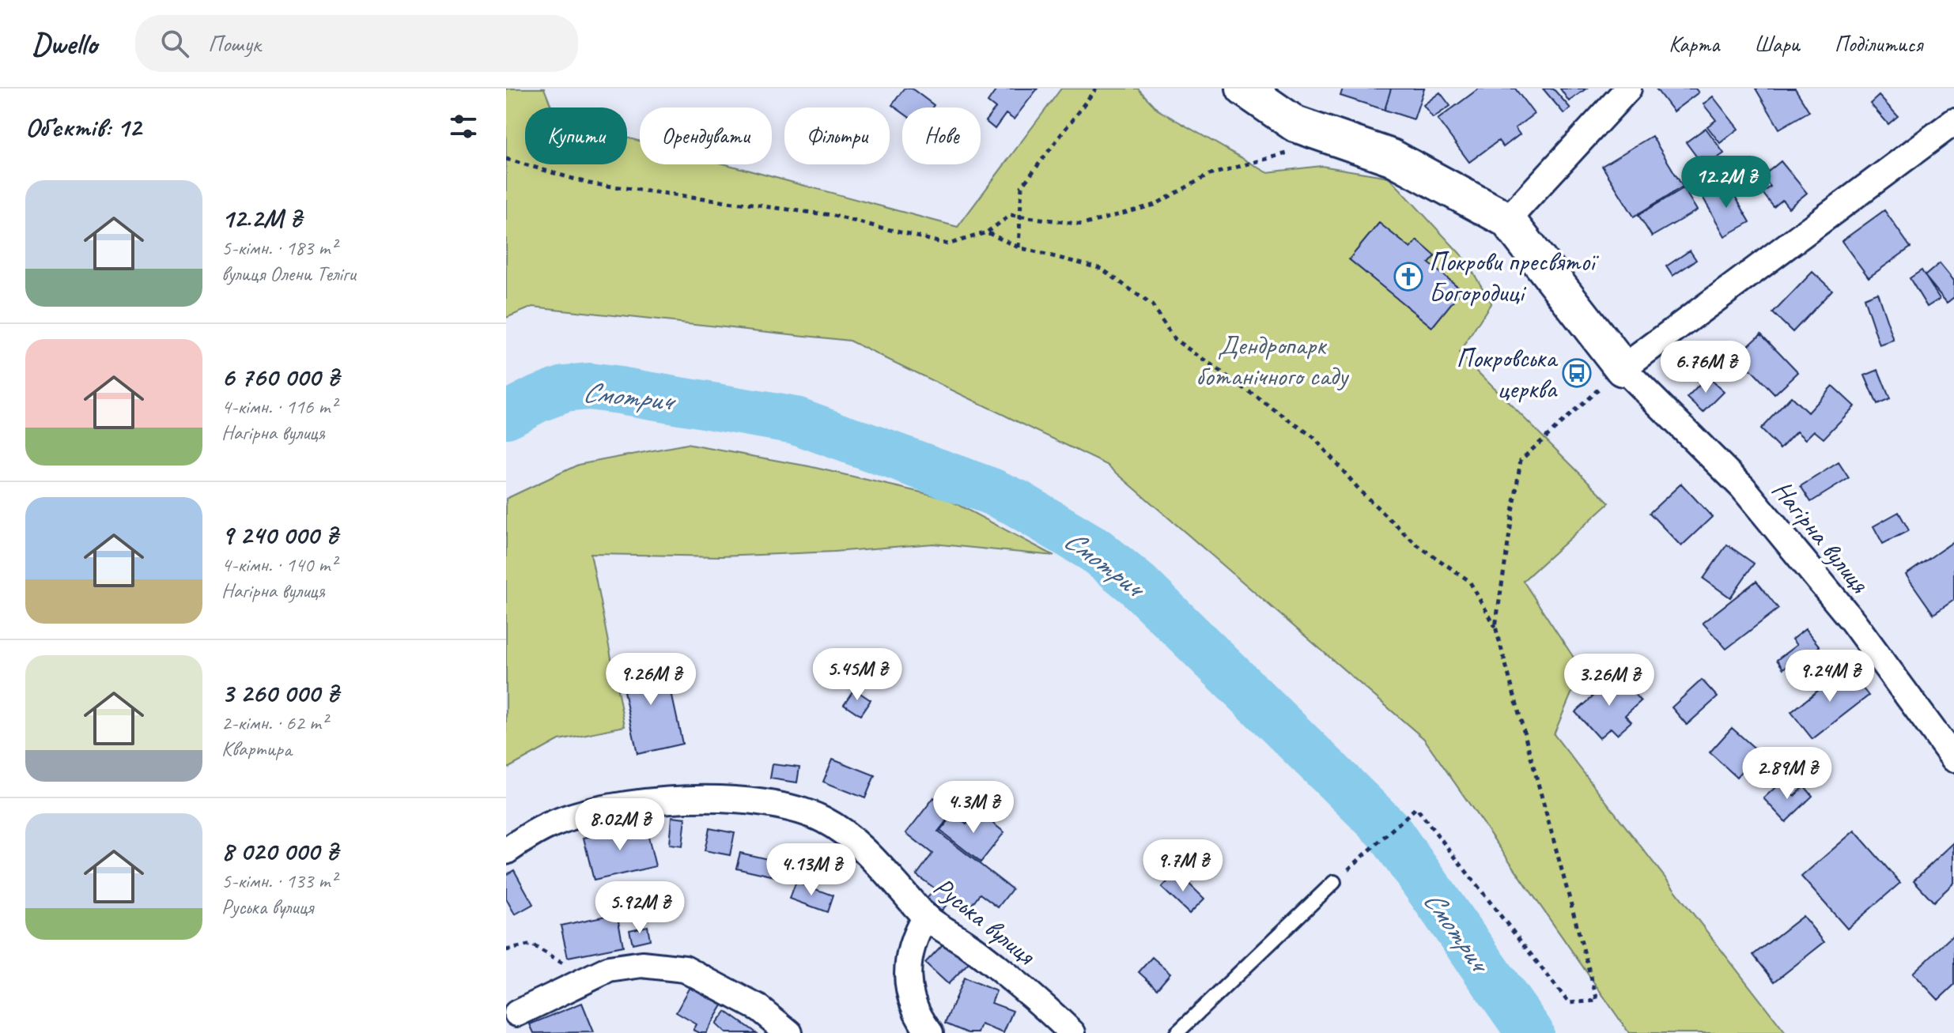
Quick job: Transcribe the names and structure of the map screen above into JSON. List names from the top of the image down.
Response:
{
  "streets": {
    "street": ["Нагірна вулиця", "Руська вулиця"]
  },
  "water": ["Смотрич"],
  "parks": ["Дендропарк ботанічного саду"],
  "places": {
    "church": ["Покрови пресвятої Богородиці"],
    "bus stop": ["Покровська церква"]
  },
  "page": {
    "header": "Dwello",
    "search": "Пошук",
    "nav": ["Карта", "Шари", "Поділитися"],
    "heading": "Об’єктів: 12",
    "chip": [
      "Купити",
      "Орендувати",
      "Фільтри",
      "Нове"
    ],
    "price": [
      "12.2M ₴",
      "6.76M ₴",
      "5.45M ₴",
      "9.24M ₴",
      "9.26M ₴",
      "3.26M ₴",
      "2.89M ₴",
      "4.3M ₴",
      "8.02M ₴",
      "9.7M ₴",
      "4.13M ₴",
      "5.92M ₴"
    ],
    "list": [
      {
        "name": "12.2M ₴",
        "note": "5-кімн. · 183 m² · вулиця Олени Теліги"
      },
      {
        "name": "6 760 000 ₴",
        "note": "4-кімн. · 116 m² · Нагірна вулиця"
      },
      {
        "name": "9 240 000 ₴",
        "note": "4-кімн. · 140 m² · Нагірна вулиця"
      },
      {
        "name": "3 260 000 ₴",
        "note": "2-кімн. · 62 m² · Квартира"
      },
      {
        "name": "8 020 000 ₴",
        "note": "5-кімн. · 133 m² · Руська вулиця"
      }
    ]
  }
}
